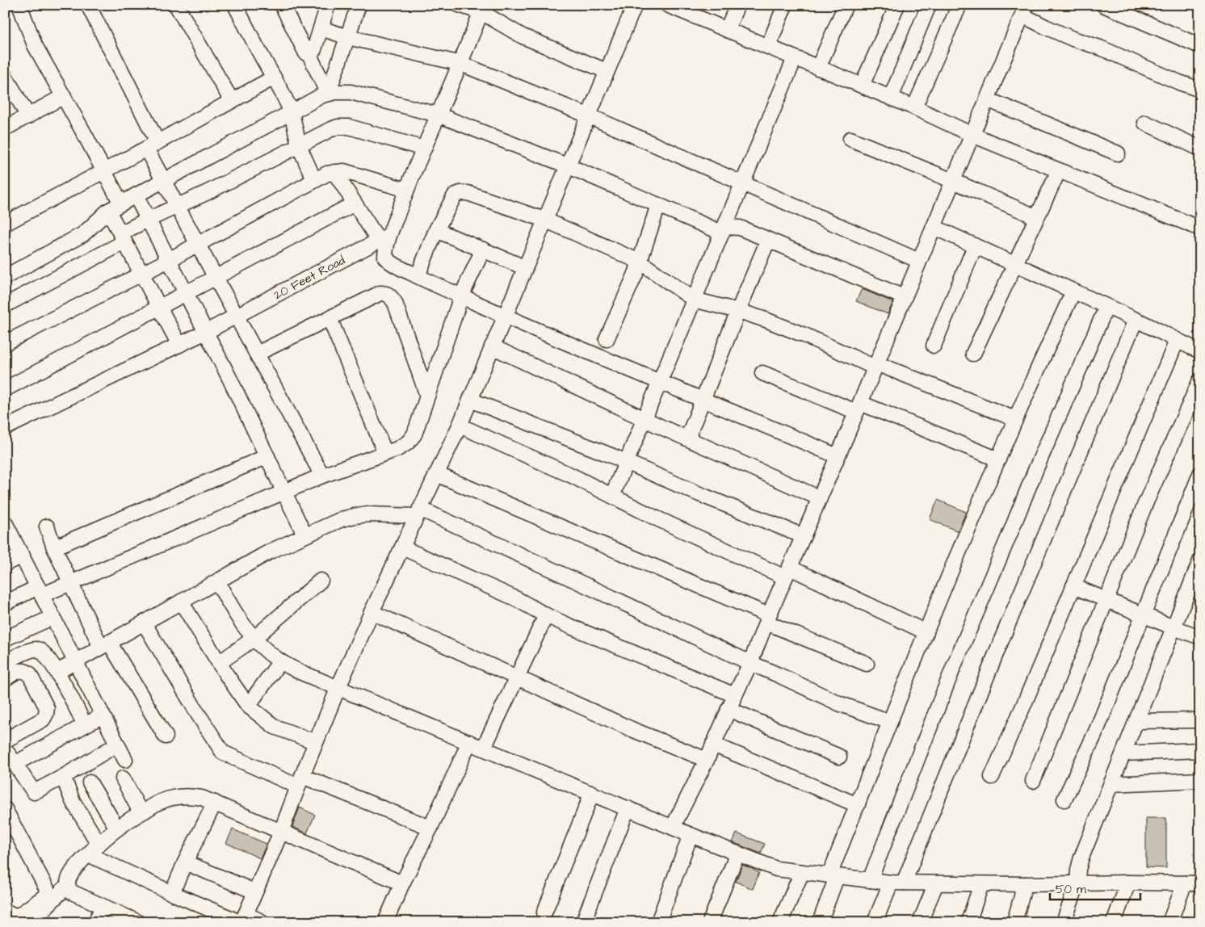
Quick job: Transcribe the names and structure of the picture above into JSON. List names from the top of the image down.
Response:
{
  "streets": {
    "street": ["20 Feet Road"]
  },
  "scale_bar": "50 m"
}
